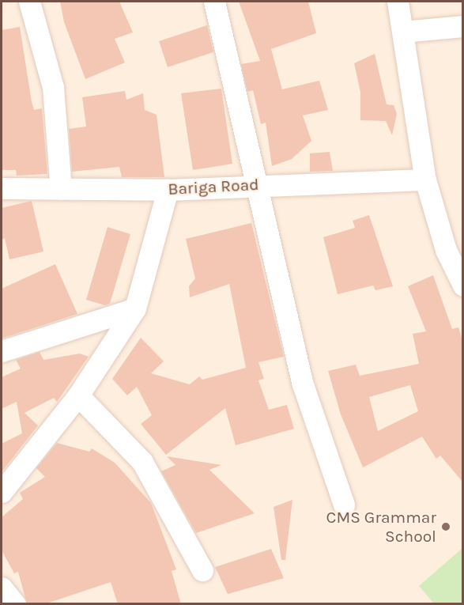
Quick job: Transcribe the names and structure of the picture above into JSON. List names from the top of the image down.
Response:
{
  "streets": {
    "street": ["Bariga Road"]
  },
  "places": ["CMS Grammar School"]
}
